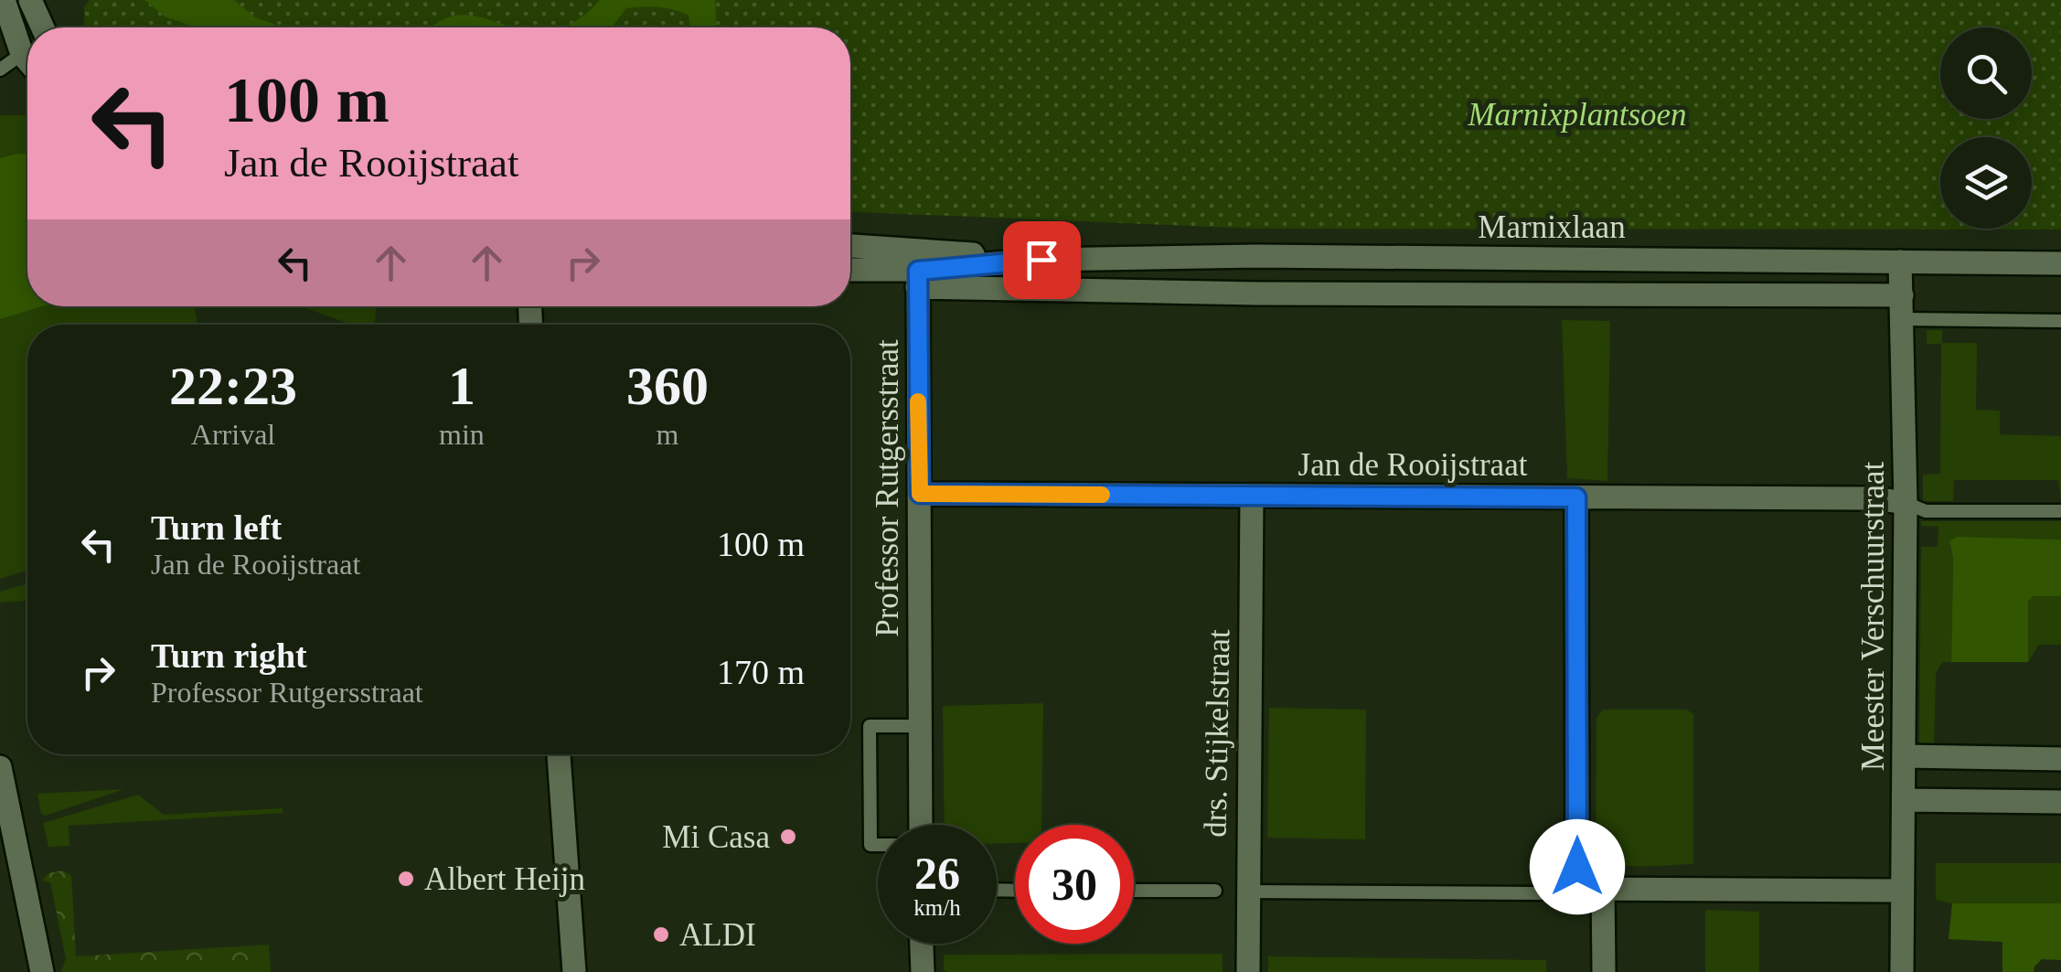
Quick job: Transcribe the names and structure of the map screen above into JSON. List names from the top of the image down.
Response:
{
  "streets": {
    "street": [
      "Marnixlaan",
      "Jan de Rooijstraat",
      "Professor Rutgersstraat",
      "Meester Verschuurstraat",
      "drs. Stijkelstraat"
    ]
  },
  "crossings": [
    ["Marnixlaan", "Professor Rutgersstraat"],
    ["Marnixlaan", "Meester Verschuurstraat"],
    ["Jan de Rooijstraat", "Professor Rutgersstraat"],
    ["Jan de Rooijstraat", "Meester Verschuurstraat"],
    ["Jan de Rooijstraat", "drs. Stijkelstraat"]
  ],
  "parks": ["Marnixplantsoen"],
  "places": ["Mi Casa", "Albert Heijn", "ALDI"],
  "page": {
    "turn": ["100 m", "Jan de Rooijstraat"],
    "eta": [
      "22:23",
      "Arrival",
      "1",
      "min",
      "360",
      "m"
    ],
    "list": [
      {
        "name": "Turn left",
        "note": "Jan de Rooijstraat",
        "value": "100 m"
      },
      {
        "name": "Turn right",
        "note": "Professor Rutgersstraat",
        "value": "170 m"
      }
    ],
    "speed": "26 km/h",
    "limit": "30"
  }
}
